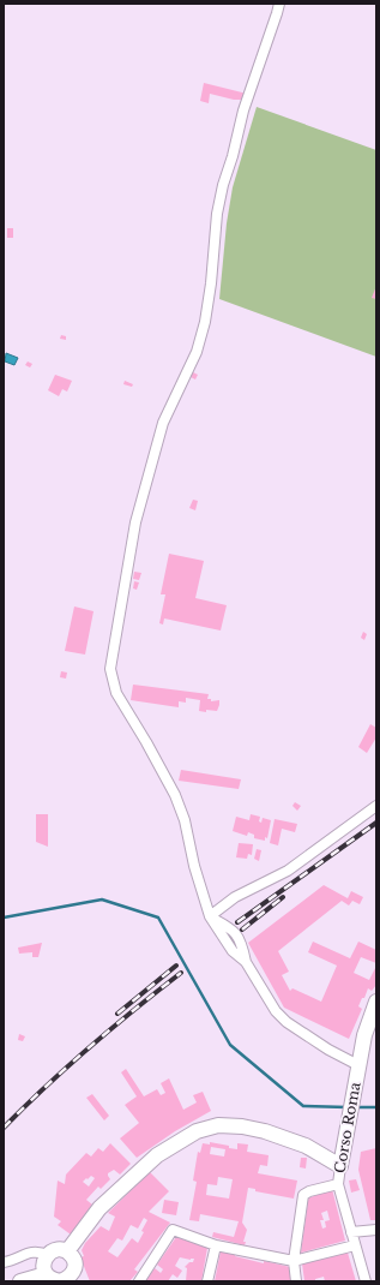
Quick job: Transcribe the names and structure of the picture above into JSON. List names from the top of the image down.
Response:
{
  "streets": {
    "main road": ["Corso Roma"]
  }
}
